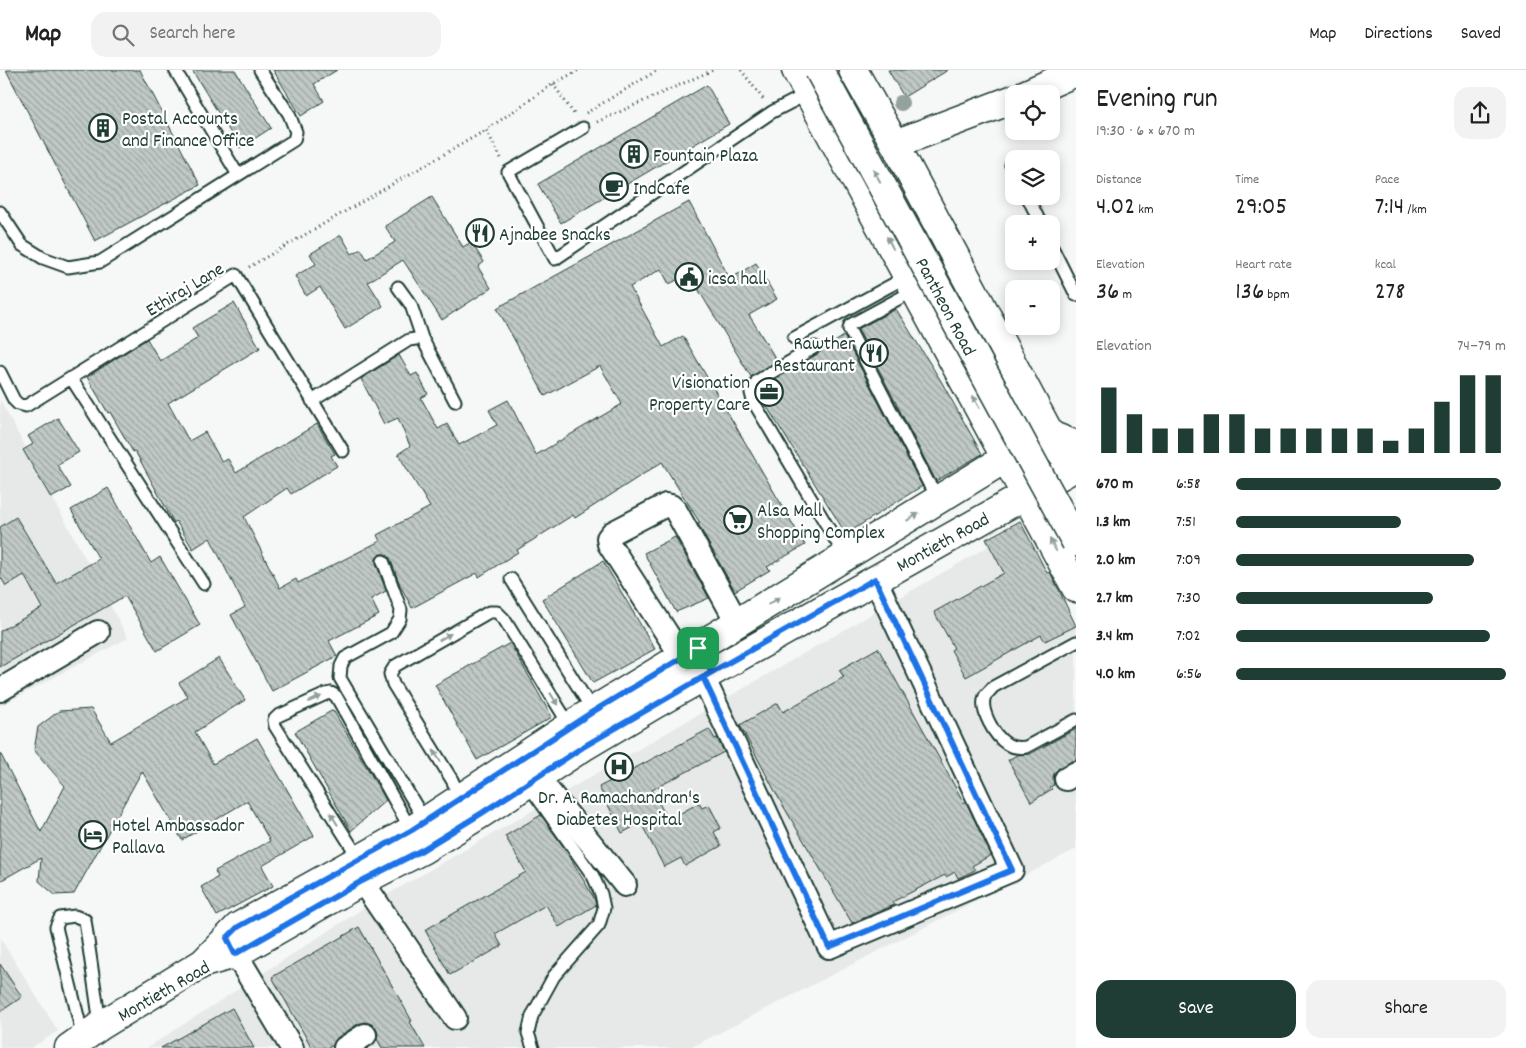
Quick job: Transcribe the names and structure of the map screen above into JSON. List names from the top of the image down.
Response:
{
  "streets": {
    "main road": ["Pantheon Road", "Montieth Road"],
    "lane": ["Ethiraj Lane"]
  },
  "places": {
    "building": ["Postal Accounts and Finance Office", "Fountain Plaza"],
    "cafe": ["IndCafe"],
    "restaurant": ["Ajnabee Snacks", "Rawther Restaurant"],
    "public building": ["icsa hall"],
    "office": ["Visionation Property Care"],
    "supermarket": ["Alsa Mall Shopping Complex"],
    "hospital": ["Dr. A. Ramachandran's Diabetes Hospital"],
    "hotel": ["Hotel Ambassador Pallava"]
  },
  "page": {
    "header": "Map",
    "search": "Search here",
    "nav": ["Map", "Directions", "Saved"],
    "heading": ["Evening run", "19:30 · 6 × 670 m"],
    "map_buttons": ["+", "−"],
    "stats": [
      ["Distance", "4.02 km"],
      ["Time", "29:05"],
      ["Pace", "7:14 /km"],
      ["Elevation", "36 m"],
      ["Heart rate", "136 bpm"],
      ["kcal", "278"]
    ],
    "chart": ["Elevation", "74–79 m"],
    "list": [
      {
        "name": "670 m",
        "note": "6:58"
      },
      {
        "name": "1.3 km",
        "note": "7:51"
      },
      {
        "name": "2.0 km",
        "note": "7:09"
      },
      {
        "name": "2.7 km",
        "note": "7:30"
      },
      {
        "name": "3.4 km",
        "note": "7:02"
      },
      {
        "name": "4.0 km",
        "note": "6:56"
      }
    ],
    "buttons": ["Save", "Share"]
  }
}
